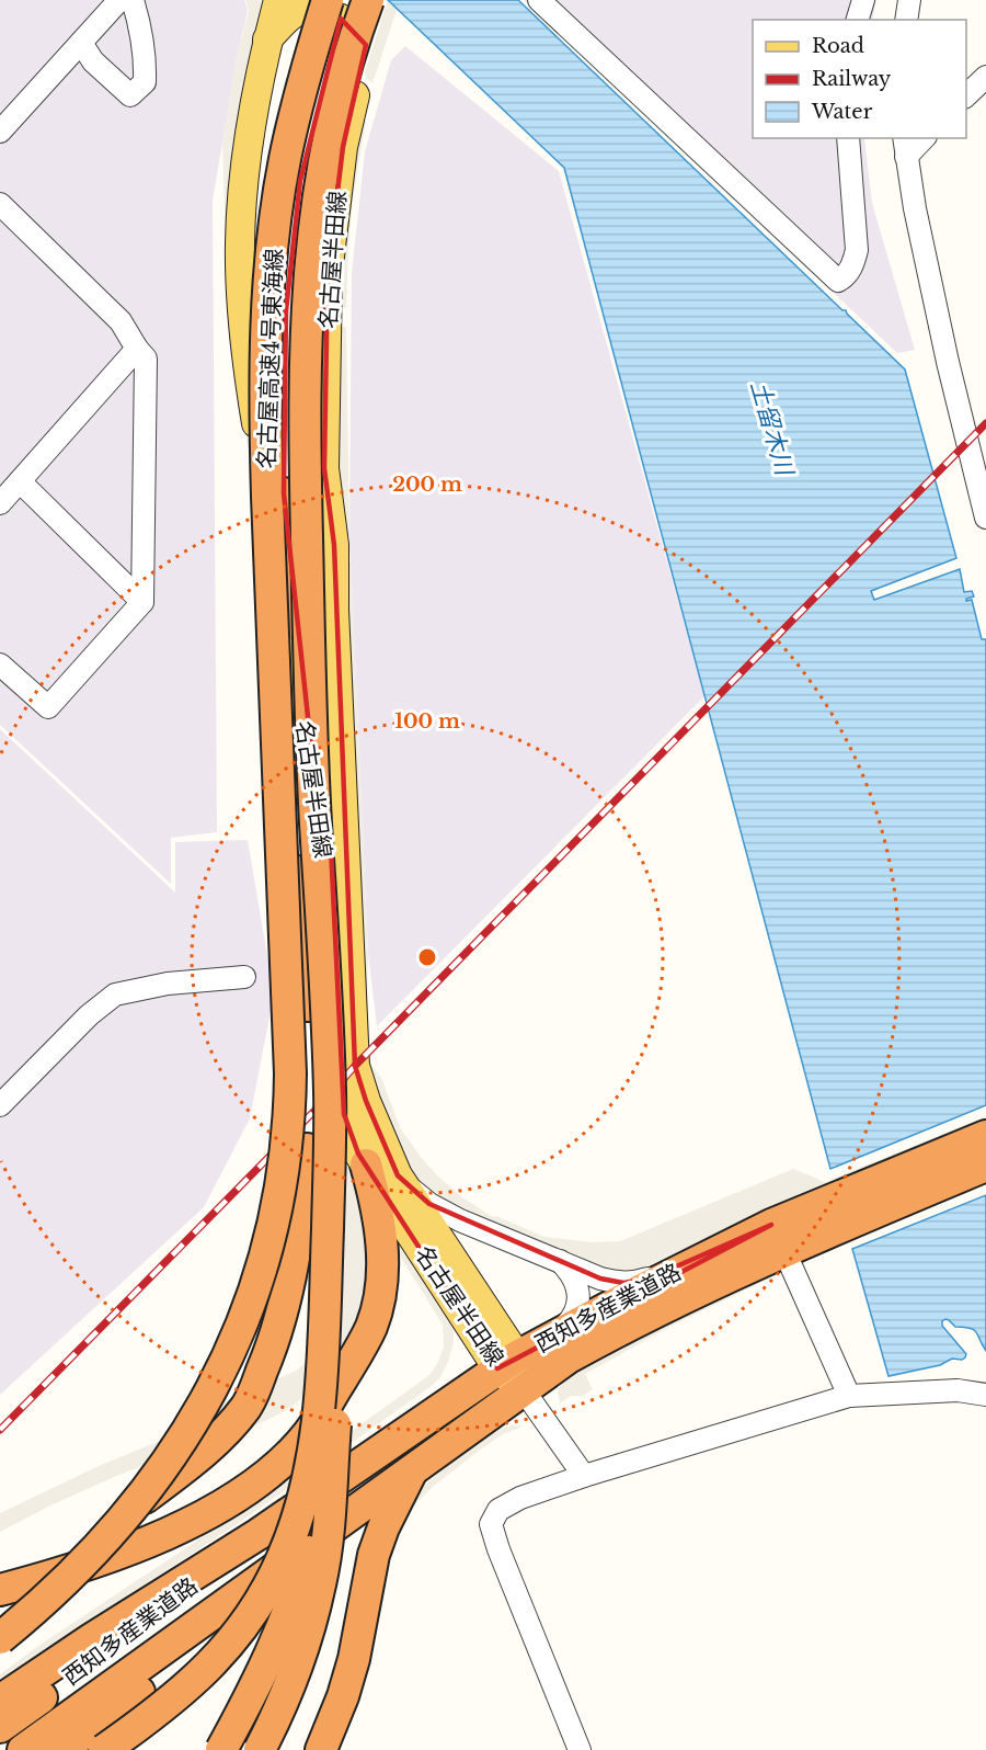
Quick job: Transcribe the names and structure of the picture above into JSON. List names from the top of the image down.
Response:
{
  "streets": {
    "highway": ["名古屋高速4号東海線", "西知多産業道路"],
    "main road": ["名古屋半田線"]
  },
  "crossings": [
    ["名古屋半田線", "名古屋高速4号東海線"],
    ["名古屋半田線", "西知多産業道路"]
  ],
  "water": ["土留木川"],
  "legend": ["Road", "Railway", "Water"],
  "rings": ["200 m", "100 m"]
}
